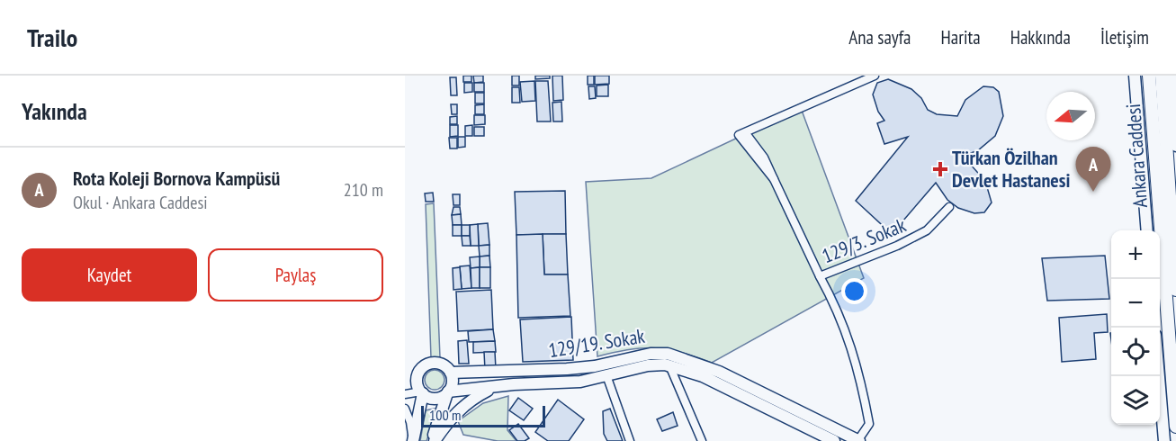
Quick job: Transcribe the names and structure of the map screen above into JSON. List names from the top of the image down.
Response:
{
  "streets": {
    "highway": ["Ankara Caddesi"],
    "main road": ["129/19. Sokak"],
    "street": ["129/3. Sokak"]
  },
  "places": {
    "health": ["Türkan Özilhan Devlet Hastanesi"]
  },
  "scale_bar": "100 m",
  "north": "left",
  "page": {
    "header": "Trailo",
    "nav": [
      "Ana sayfa",
      "Harita",
      "Hakkında",
      "İletişim"
    ],
    "heading": "Yakında",
    "list": [
      {
        "mark": "A",
        "name": "Rota Koleji Bornova Kampüsü",
        "note": "Okul · Ankara Caddesi",
        "value": "210 m"
      }
    ],
    "pins": "A",
    "map_buttons": ["+", "−"],
    "buttons": ["Kaydet", "Paylaş"],
    "scale": "100 m"
  }
}
